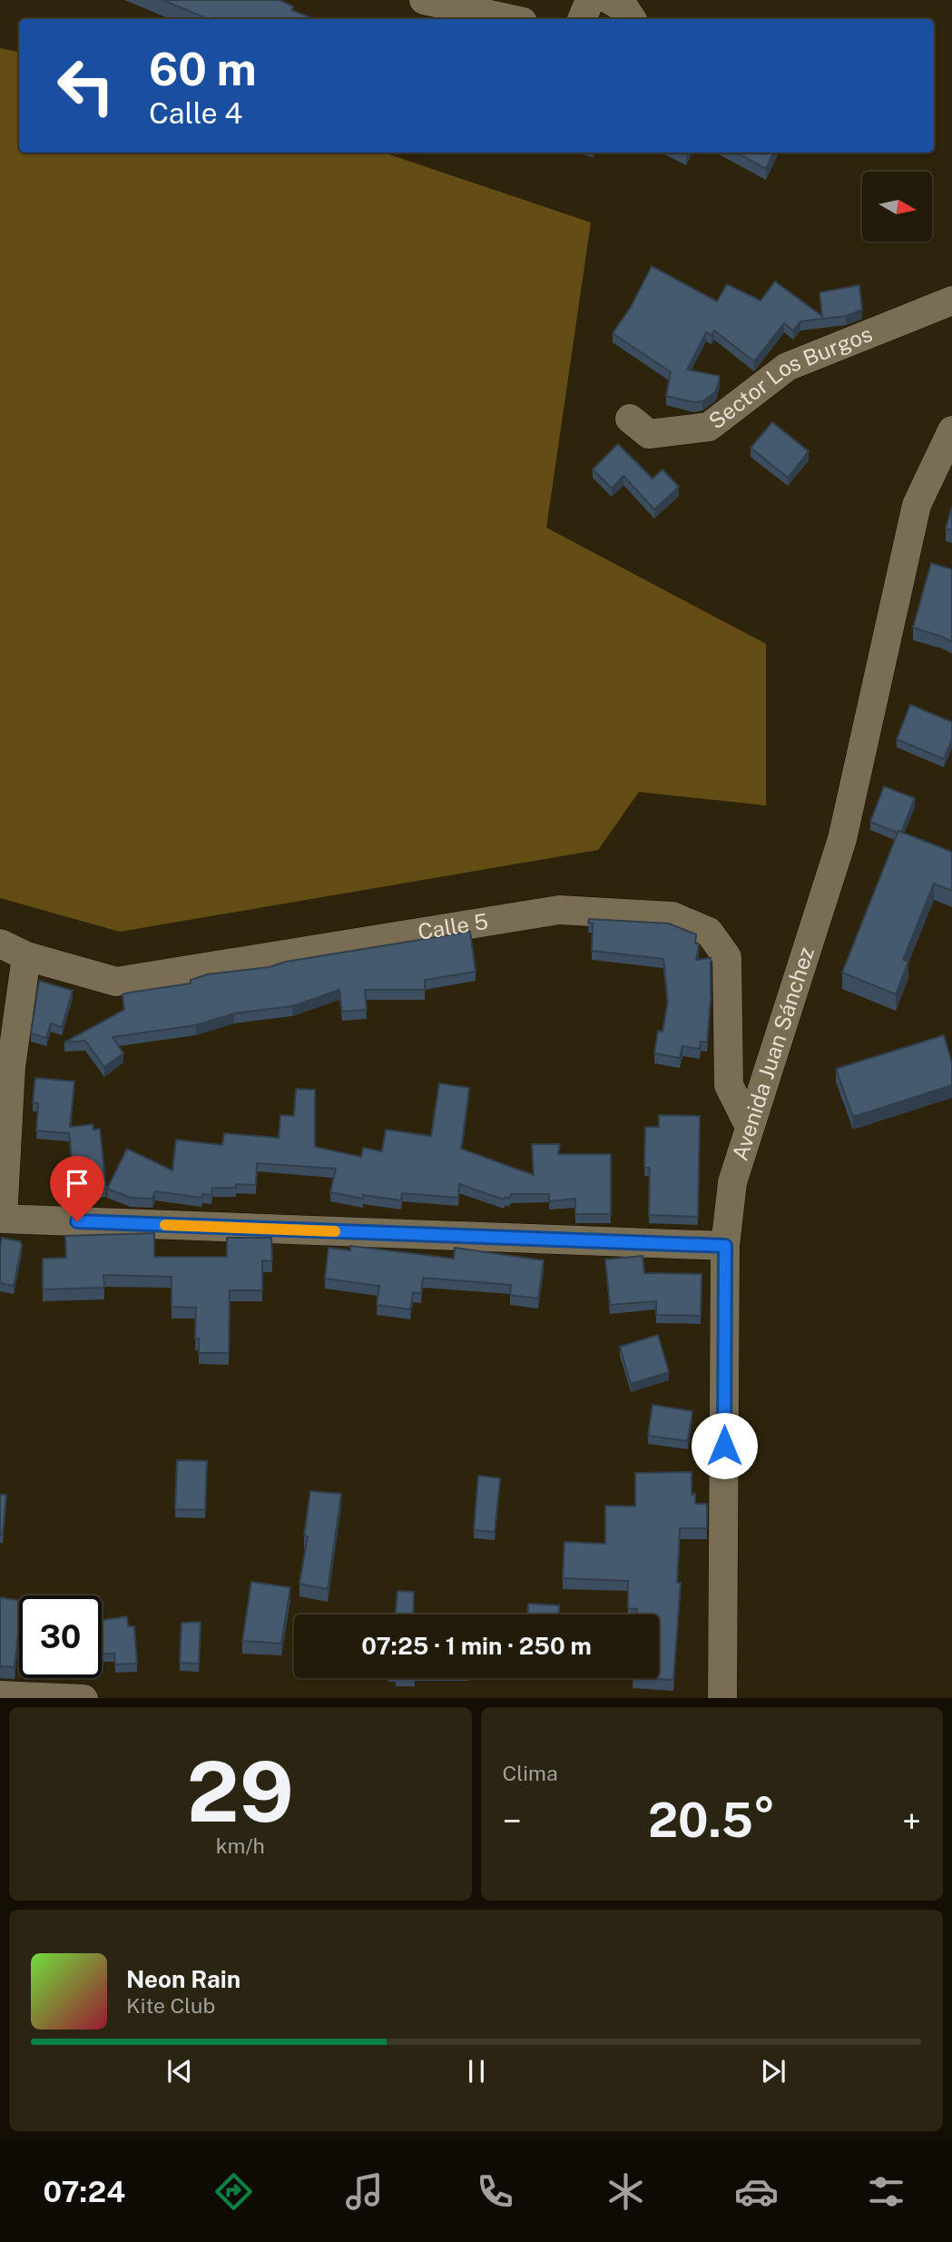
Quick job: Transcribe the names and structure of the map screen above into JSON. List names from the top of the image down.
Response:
{
  "streets": {
    "street": ["Sector Los Burgos", "Calle 5", "Avenida Juan Sánchez"]
  },
  "crossings": [
    ["Calle 5", "Avenida Juan Sánchez"]
  ],
  "north": "right",
  "page": {
    "turn": ["60 m", "Calle 4"],
    "limit": "30",
    "trip": "07:25 · 1 min · 250 m",
    "tile": [
      ["29", "km/h"],
      "Clima"
    ],
    "heat": ["−", "20.5°", "+"],
    "song": ["Neon Rain", "Kite Club"],
    "tabs": "07:24"
  }
}
